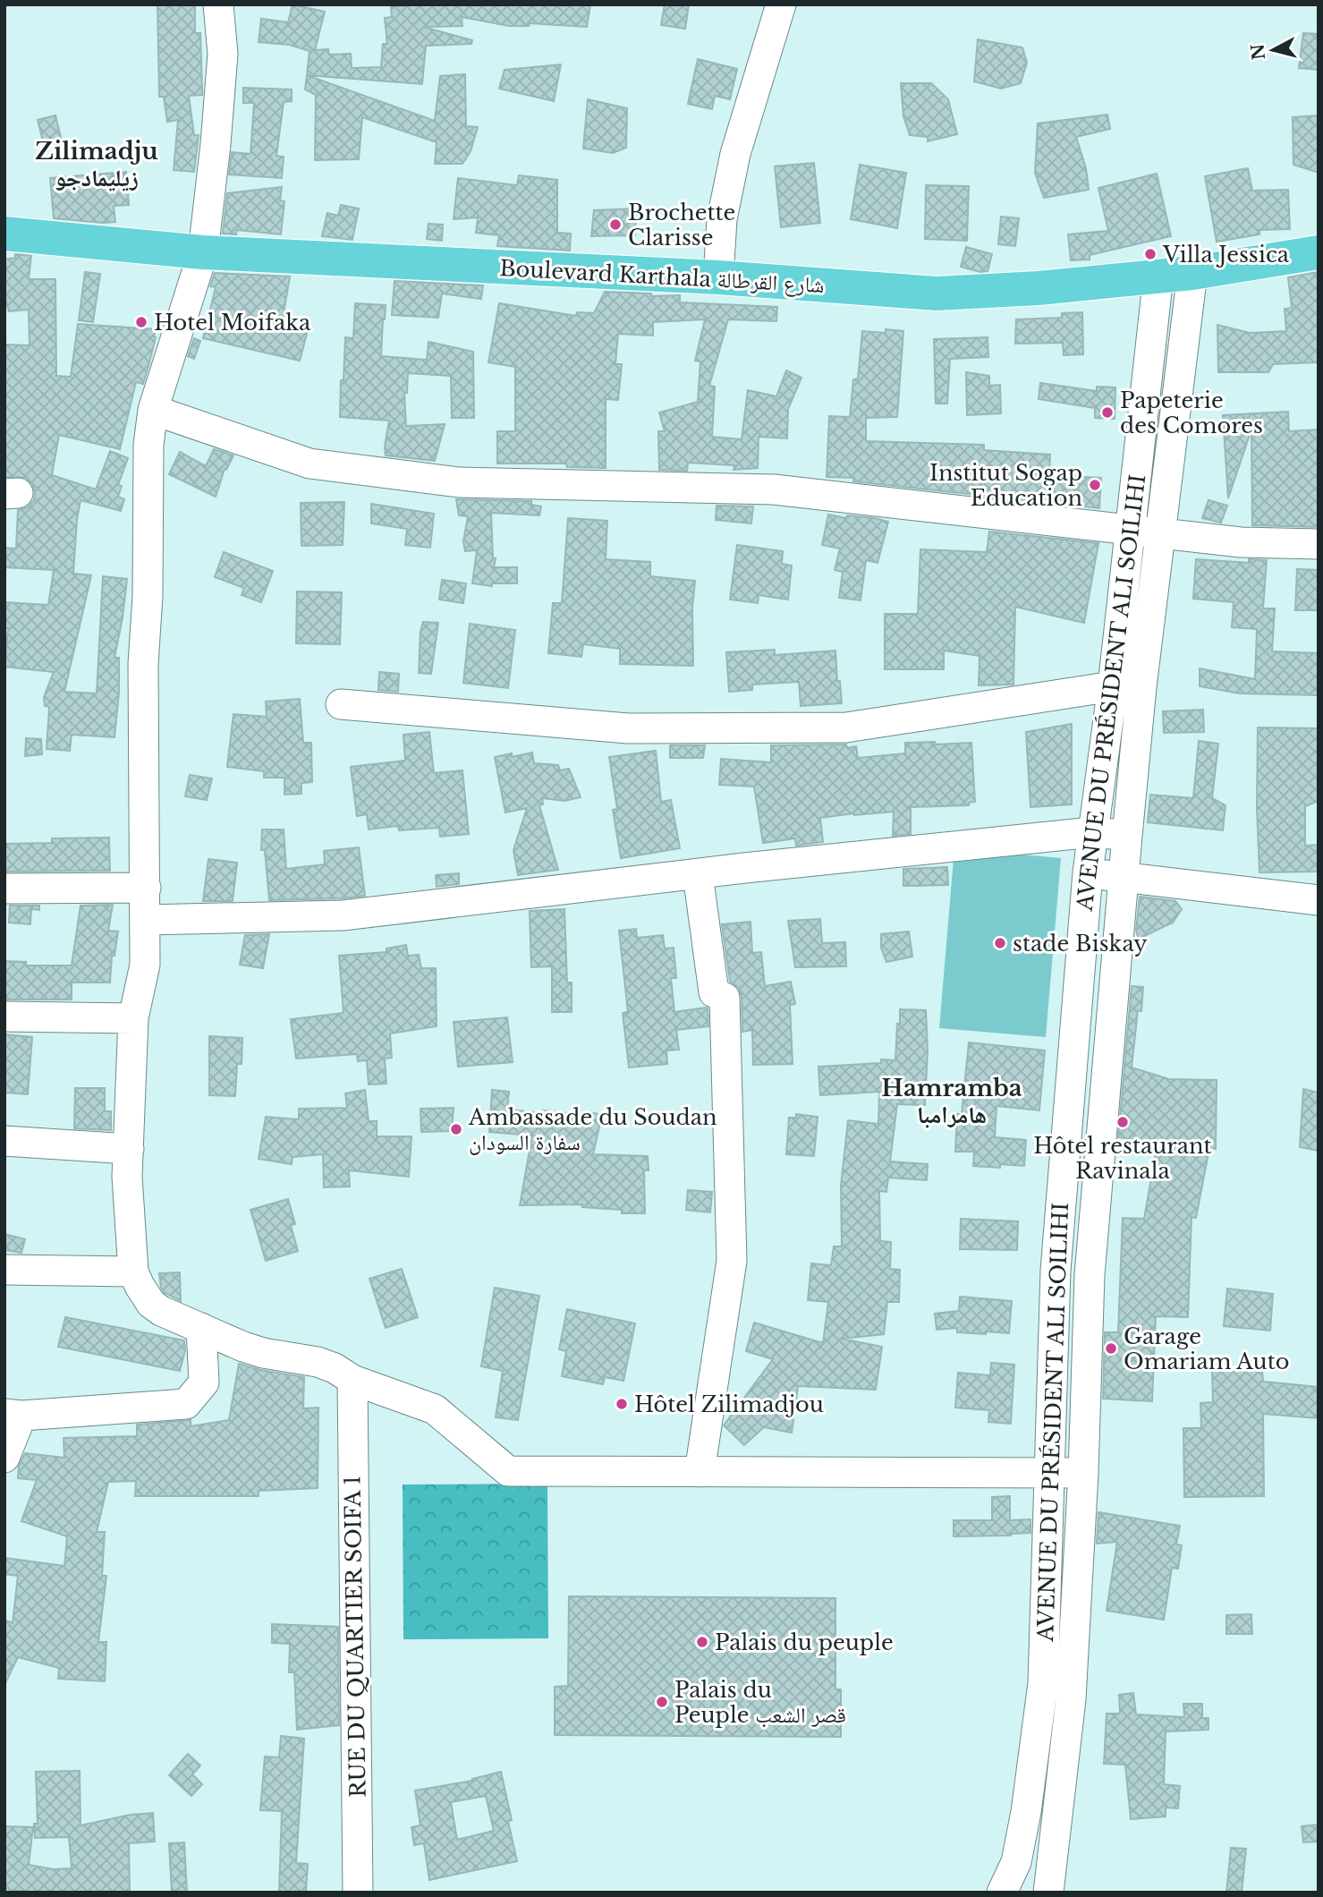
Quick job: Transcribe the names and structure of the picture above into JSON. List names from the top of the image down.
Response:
{
  "streets": {
    "main road": ["Boulevard Karthala شارع القرطالة"],
    "street": ["AVENUE DU PRÉSIDENT ALI SOILIHI", "RUE DU QUARTIER SOIFA 1"]
  },
  "crossings": [
    ["Boulevard Karthala شارع القرطالة", "AVENUE DU PRÉSIDENT ALI SOILIHI"]
  ],
  "districts": ["Zilimadju زيليمادجو", "Hamramba هامرامبا"],
  "places": [
    "Brochette Clarisse",
    "Villa Jessica",
    "Hotel Moifaka",
    "Papeterie des Comores",
    "Institut Sogap Education",
    "stade Biskay",
    "Hôtel restaurant Ravinala",
    "Ambassade du Soudan سفارة السودان",
    "Garage Omariam Auto",
    "Hôtel Zilimadjou",
    "Palais du peuple",
    "Palais du Peuple قصر الشعب"
  ],
  "north": "left"
}
